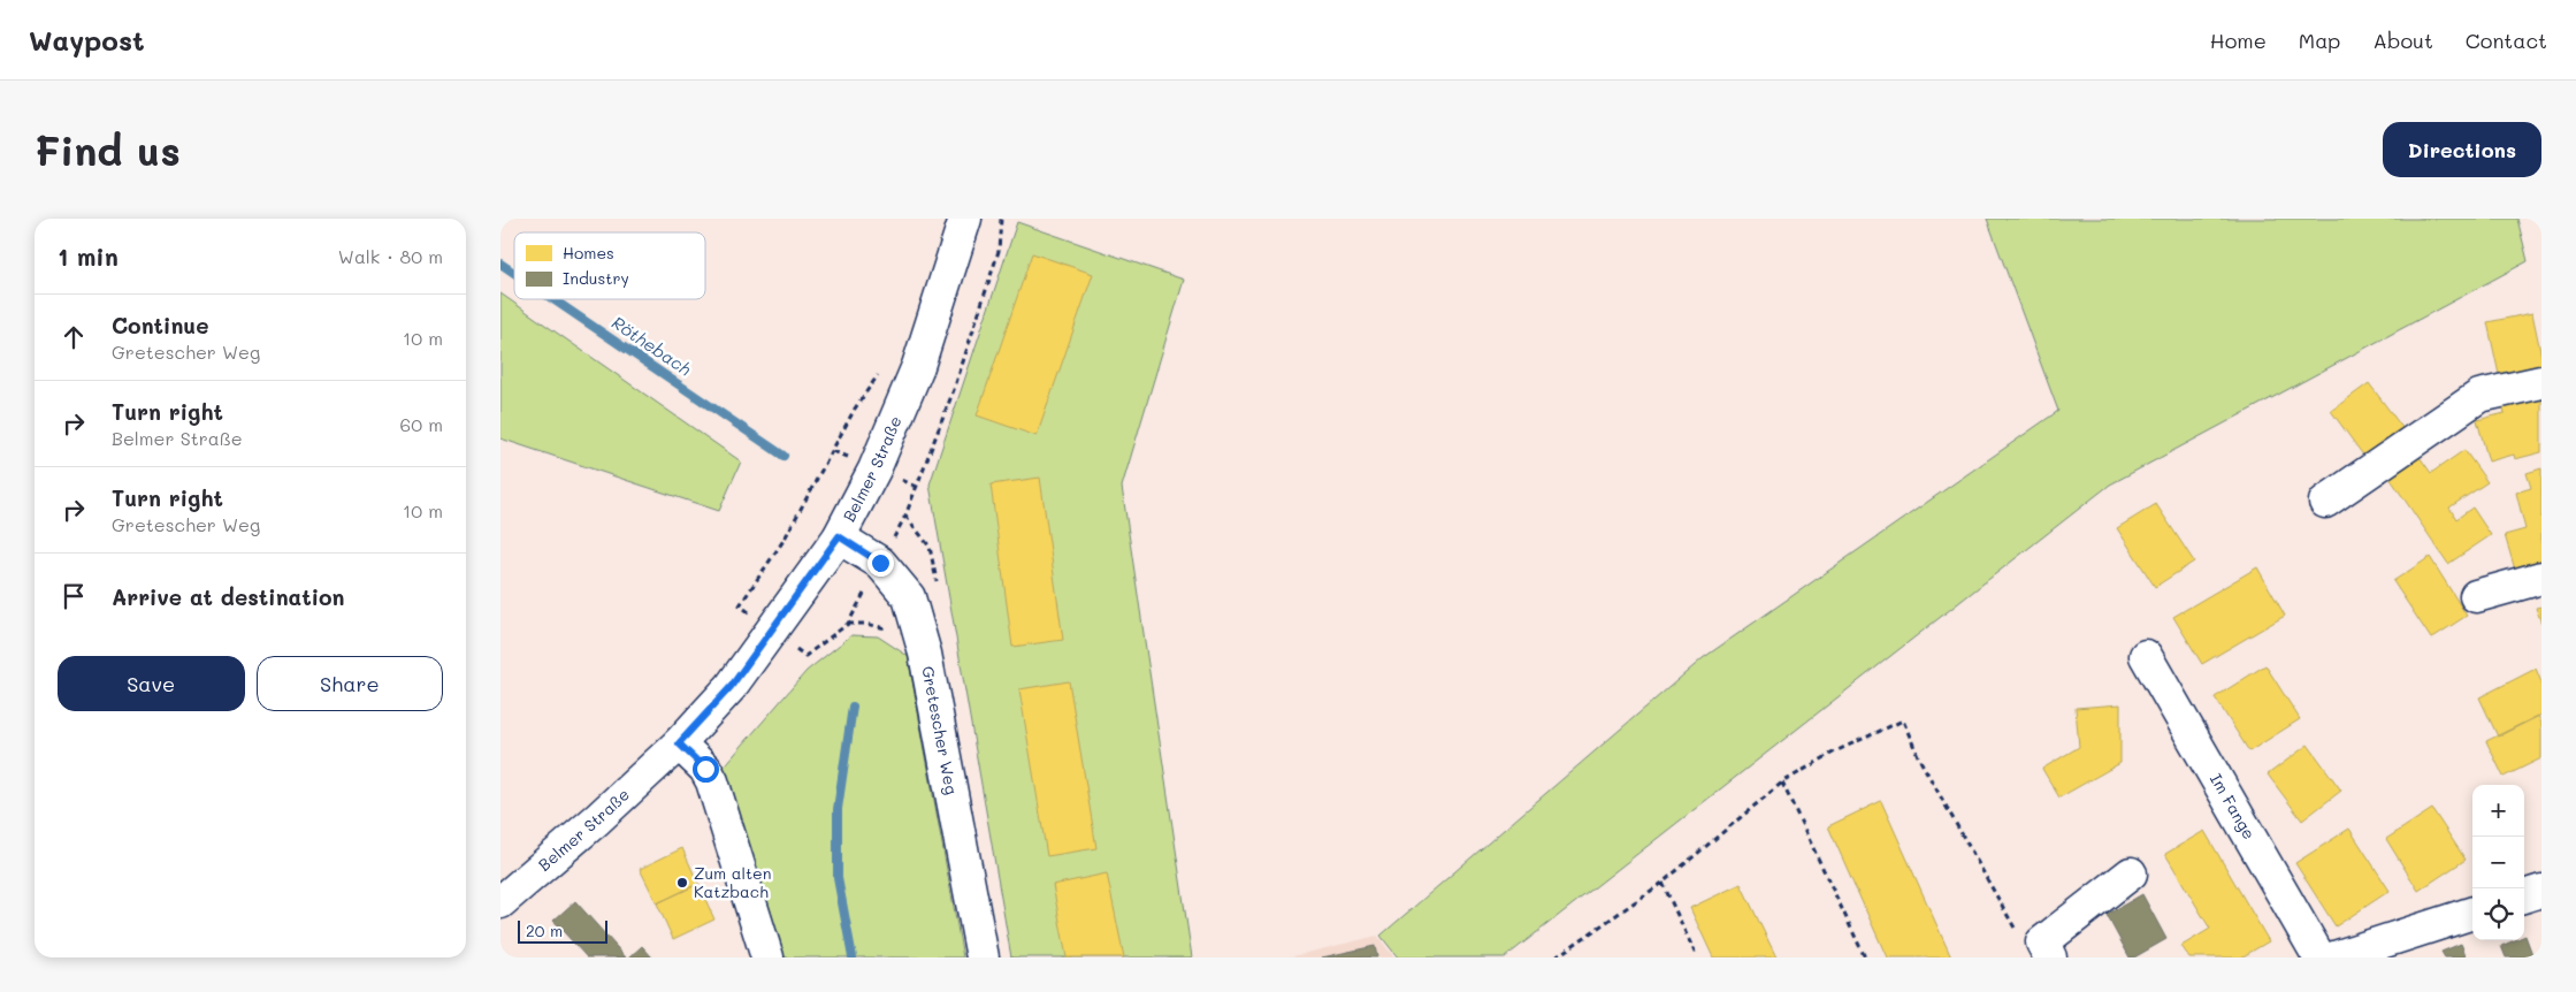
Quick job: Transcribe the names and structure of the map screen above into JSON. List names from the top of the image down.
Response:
{
  "streets": {
    "street": ["Belmer Straße", "Gretescher Weg", "Im Fange"]
  },
  "crossings": [
    ["Belmer Straße", "Gretescher Weg"]
  ],
  "water": ["Röthebach"],
  "places": ["Zum alten Katzbach"],
  "legend": ["Homes", "Industry"],
  "scale_bar": "20 m",
  "page": {
    "header": "Waypost",
    "nav": [
      "Home",
      "Map",
      "About",
      "Contact"
    ],
    "buttons": [
      "Directions",
      ["Save", "Share"]
    ],
    "title": "Find us",
    "heading": ["1 min", "Walk · 80 m"],
    "list": [
      ["Continue", "Gretescher Weg", "10 m"],
      ["Turn right", "Belmer Straße", "60 m"],
      ["Turn right", "Gretescher Weg", "10 m"],
      "Arrive at destination"
    ],
    "map_buttons": ["+", "−"],
    "scale": "20 m"
  }
}
